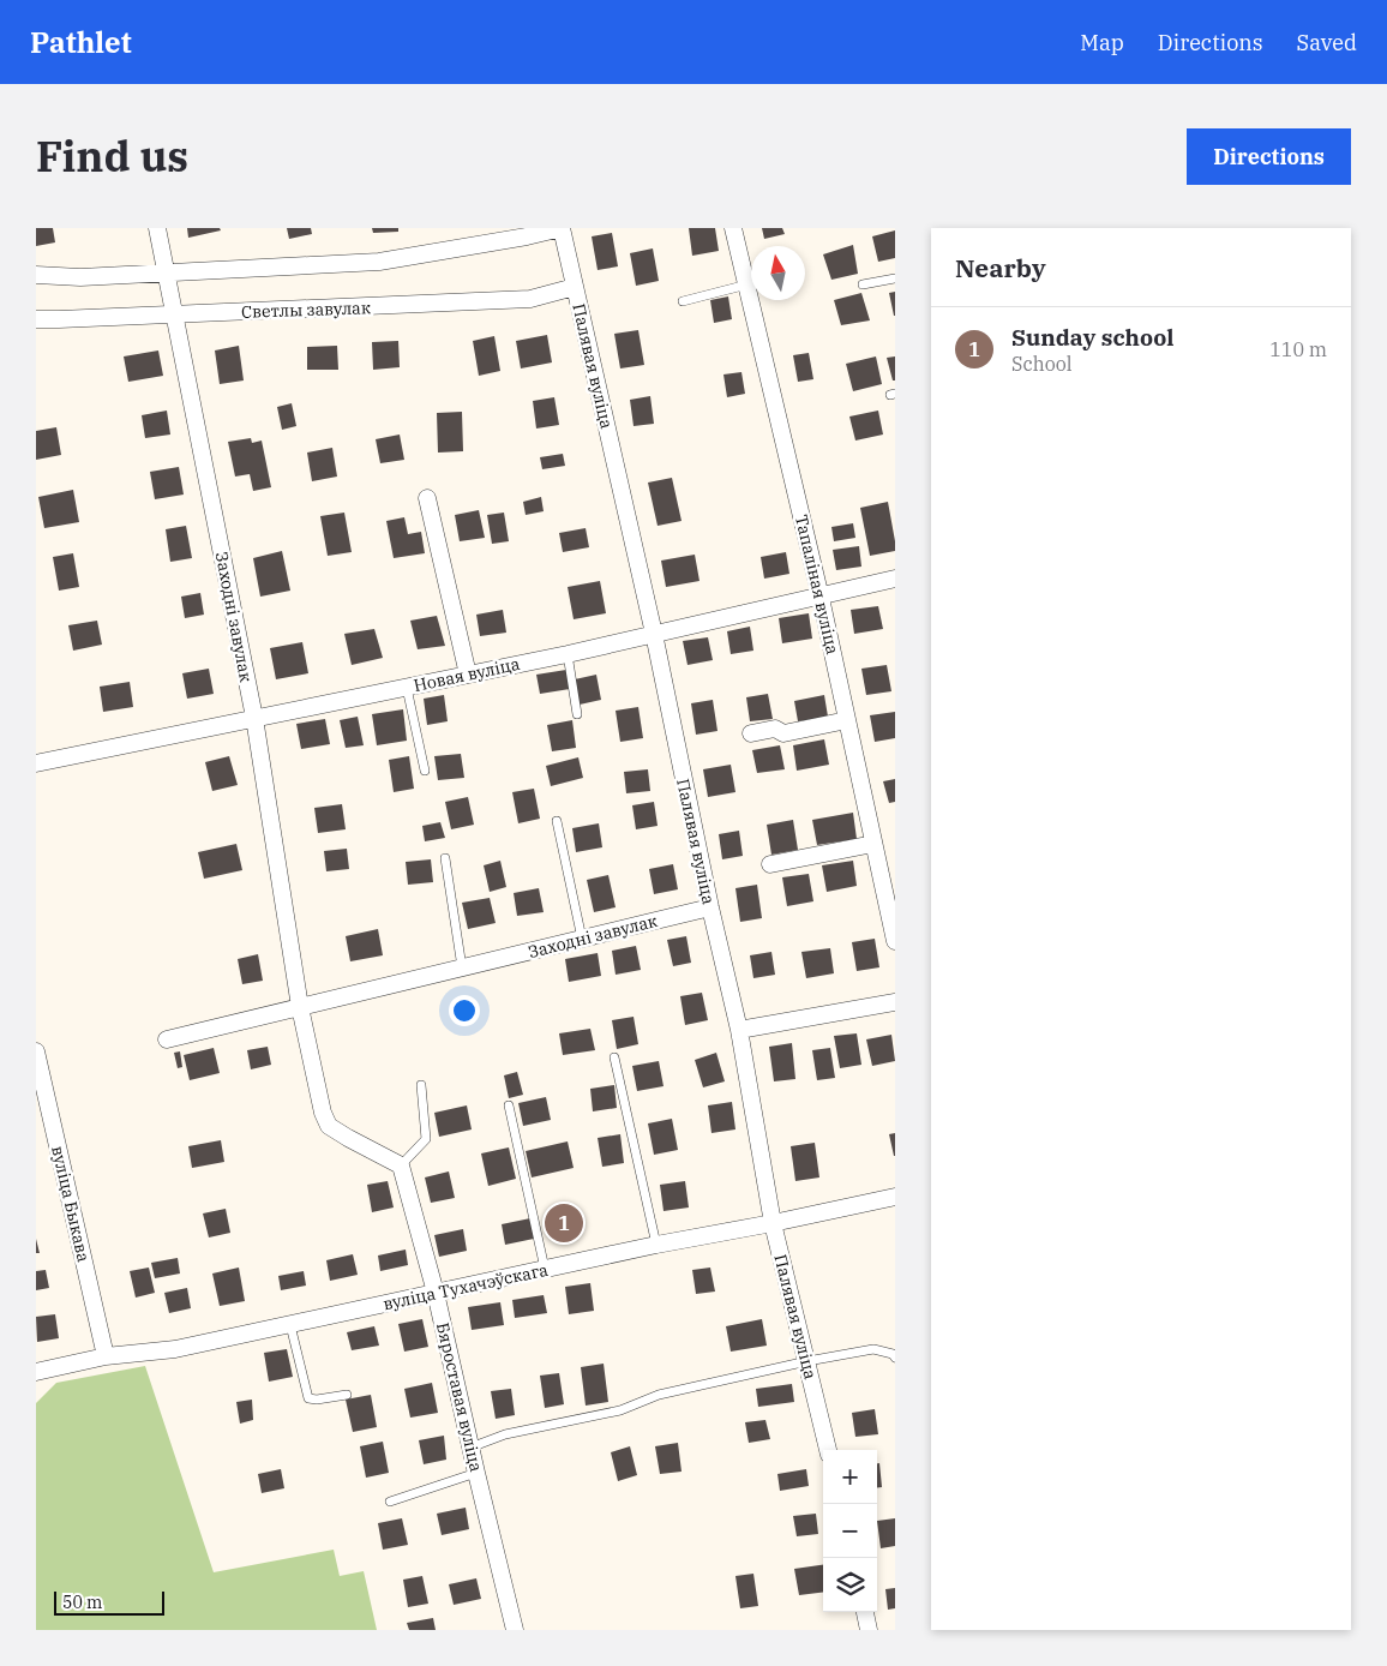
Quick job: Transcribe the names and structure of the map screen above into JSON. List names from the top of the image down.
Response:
{
  "streets": {
    "street": [
      "Светлы завулак",
      "Палявая вуліца",
      "Тапаліная вуліца",
      "Заходні завулак",
      "Новая вуліца",
      "вуліца Быкава",
      "вуліца Тухачэўскага",
      "Бяроставая вуліца"
    ]
  },
  "crossings": [
    ["Светлы завулак", "Палявая вуліца"],
    ["Светлы завулак", "Заходні завулак"],
    ["Палявая вуліца", "Заходні завулак"],
    ["Палявая вуліца", "Новая вуліца"],
    ["Палявая вуліца", "вуліца Тухачэўскага"],
    ["Тапаліная вуліца", "Новая вуліца"],
    ["Заходні завулак", "Новая вуліца"],
    ["Заходні завулак", "Бяроставая вуліца"],
    ["вуліца Быкава", "вуліца Тухачэўскага"],
    ["вуліца Тухачэўскага", "Бяроставая вуліца"]
  ],
  "scale_bar": "50 m",
  "north": "top",
  "page": {
    "header": "Pathlet",
    "nav": ["Map", "Directions", "Saved"],
    "title": "Find us",
    "buttons": "Directions",
    "heading": "Nearby",
    "list": [
      {
        "mark": "1",
        "name": "Sunday school",
        "note": "School",
        "value": "110 m"
      }
    ],
    "pins": "1",
    "map_buttons": ["+", "−"],
    "scale": "50 m"
  }
}
